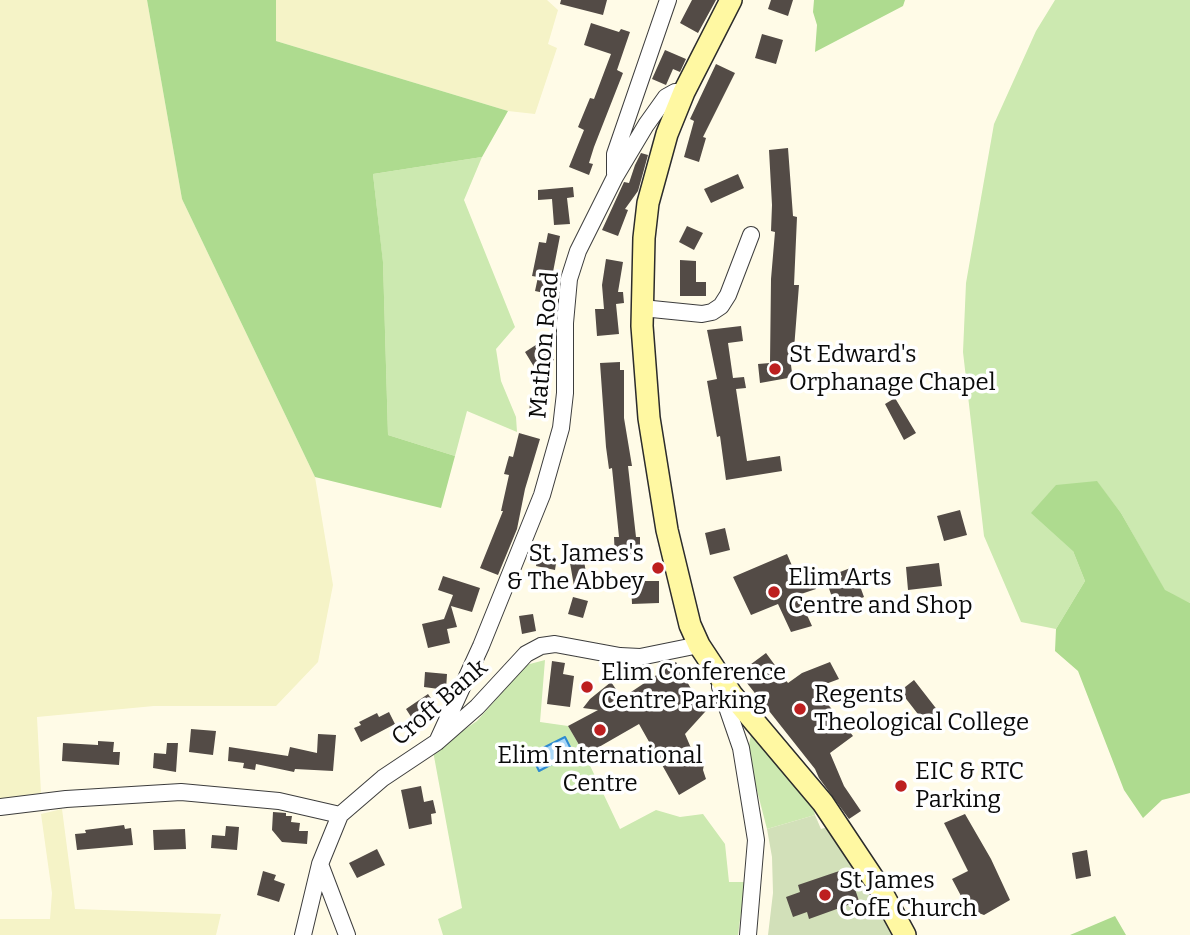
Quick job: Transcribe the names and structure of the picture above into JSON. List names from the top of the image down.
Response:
{
  "streets": {
    "street": ["Mathon Road", "Croft Bank"]
  },
  "crossings": [
    ["Mathon Road", "Croft Bank"]
  ],
  "places": [
    "St Edward's Orphanage Chapel",
    "St. James's & The Abbey",
    "Elim Arts Centre and Shop",
    "Elim Conference Centre Parking",
    "Regents Theological College",
    "Elim International Centre",
    "EIC & RTC Parking",
    "St James CofE Church"
  ]
}
